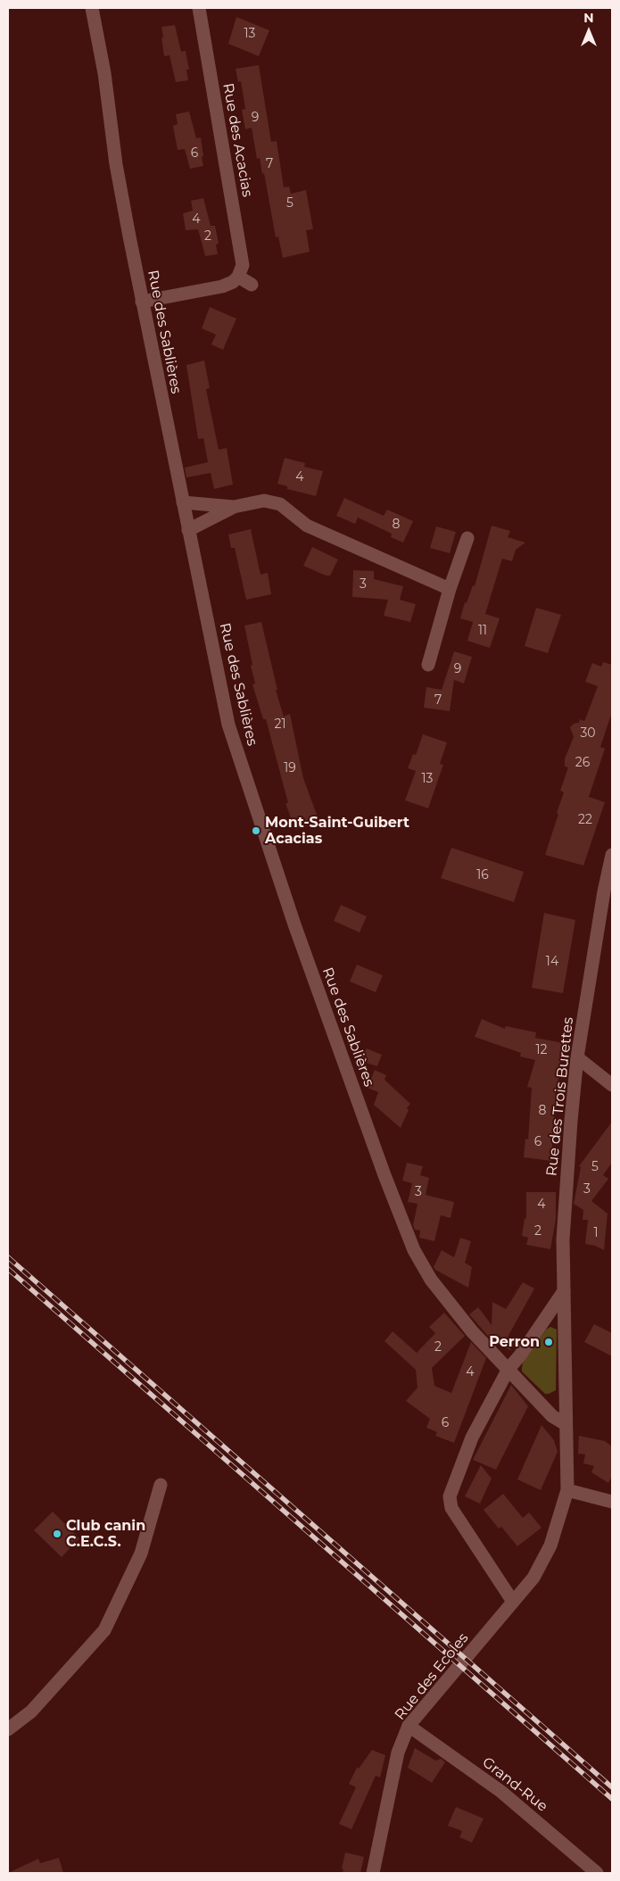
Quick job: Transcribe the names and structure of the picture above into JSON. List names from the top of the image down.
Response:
{
  "streets": {
    "street": [
      "Rue des Acacias",
      "Rue des Sablières",
      "Rue des Trois Burettes",
      "Rue des Ecoles",
      "Grand-Rue"
    ]
  },
  "crossings": [
    ["Rue des Sablières", "Rue des Trois Burettes"],
    ["Rue des Sablières", "Rue des Ecoles"],
    ["Rue des Trois Burettes", "Rue des Ecoles"],
    ["Rue des Ecoles", "Grand-Rue"]
  ],
  "places": ["Mont-Saint-Guibert Acacias", "Perron", "Club canin C.E.C.S."],
  "house_numbers": [
    "13",
    "9",
    "6",
    "7",
    "5",
    "4",
    "2",
    "4",
    "8",
    "3",
    "11",
    "9",
    "7",
    "21",
    "30",
    "26",
    "19",
    "13",
    "22",
    "16",
    "14",
    "12",
    "8",
    "6",
    "5",
    "3",
    "3",
    "4",
    "2",
    "1",
    "2",
    "4",
    "6"
  ],
  "north": "top"
}
